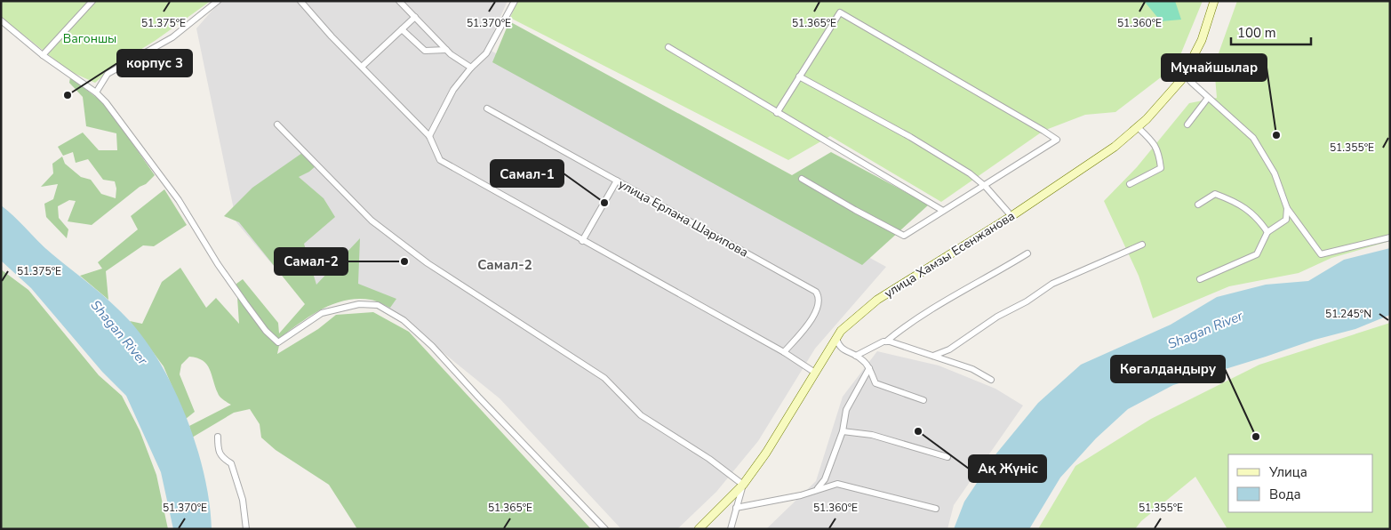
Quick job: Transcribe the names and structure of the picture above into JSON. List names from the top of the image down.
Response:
{
  "streets": {
    "street": ["улица Ерлана Шарипова", "улица Хамзы Есенжанова"]
  },
  "districts": ["Самал-2"],
  "water": ["Shagan River"],
  "parks": ["Вагоншы"],
  "places": [
    "корпус 3",
    "Мұнайшылар",
    "Самал-1",
    "Самал-2",
    "Ақ Жүніс",
    "Көгалдандыру"
  ],
  "legend": ["Улица", "Вода"],
  "scale_bar": "100 m",
  "coordinates": [
    "51.375°E",
    "51.370°E",
    "51.365°E",
    "51.360°E",
    "51.355°E",
    "51.245°N"
  ]
}
